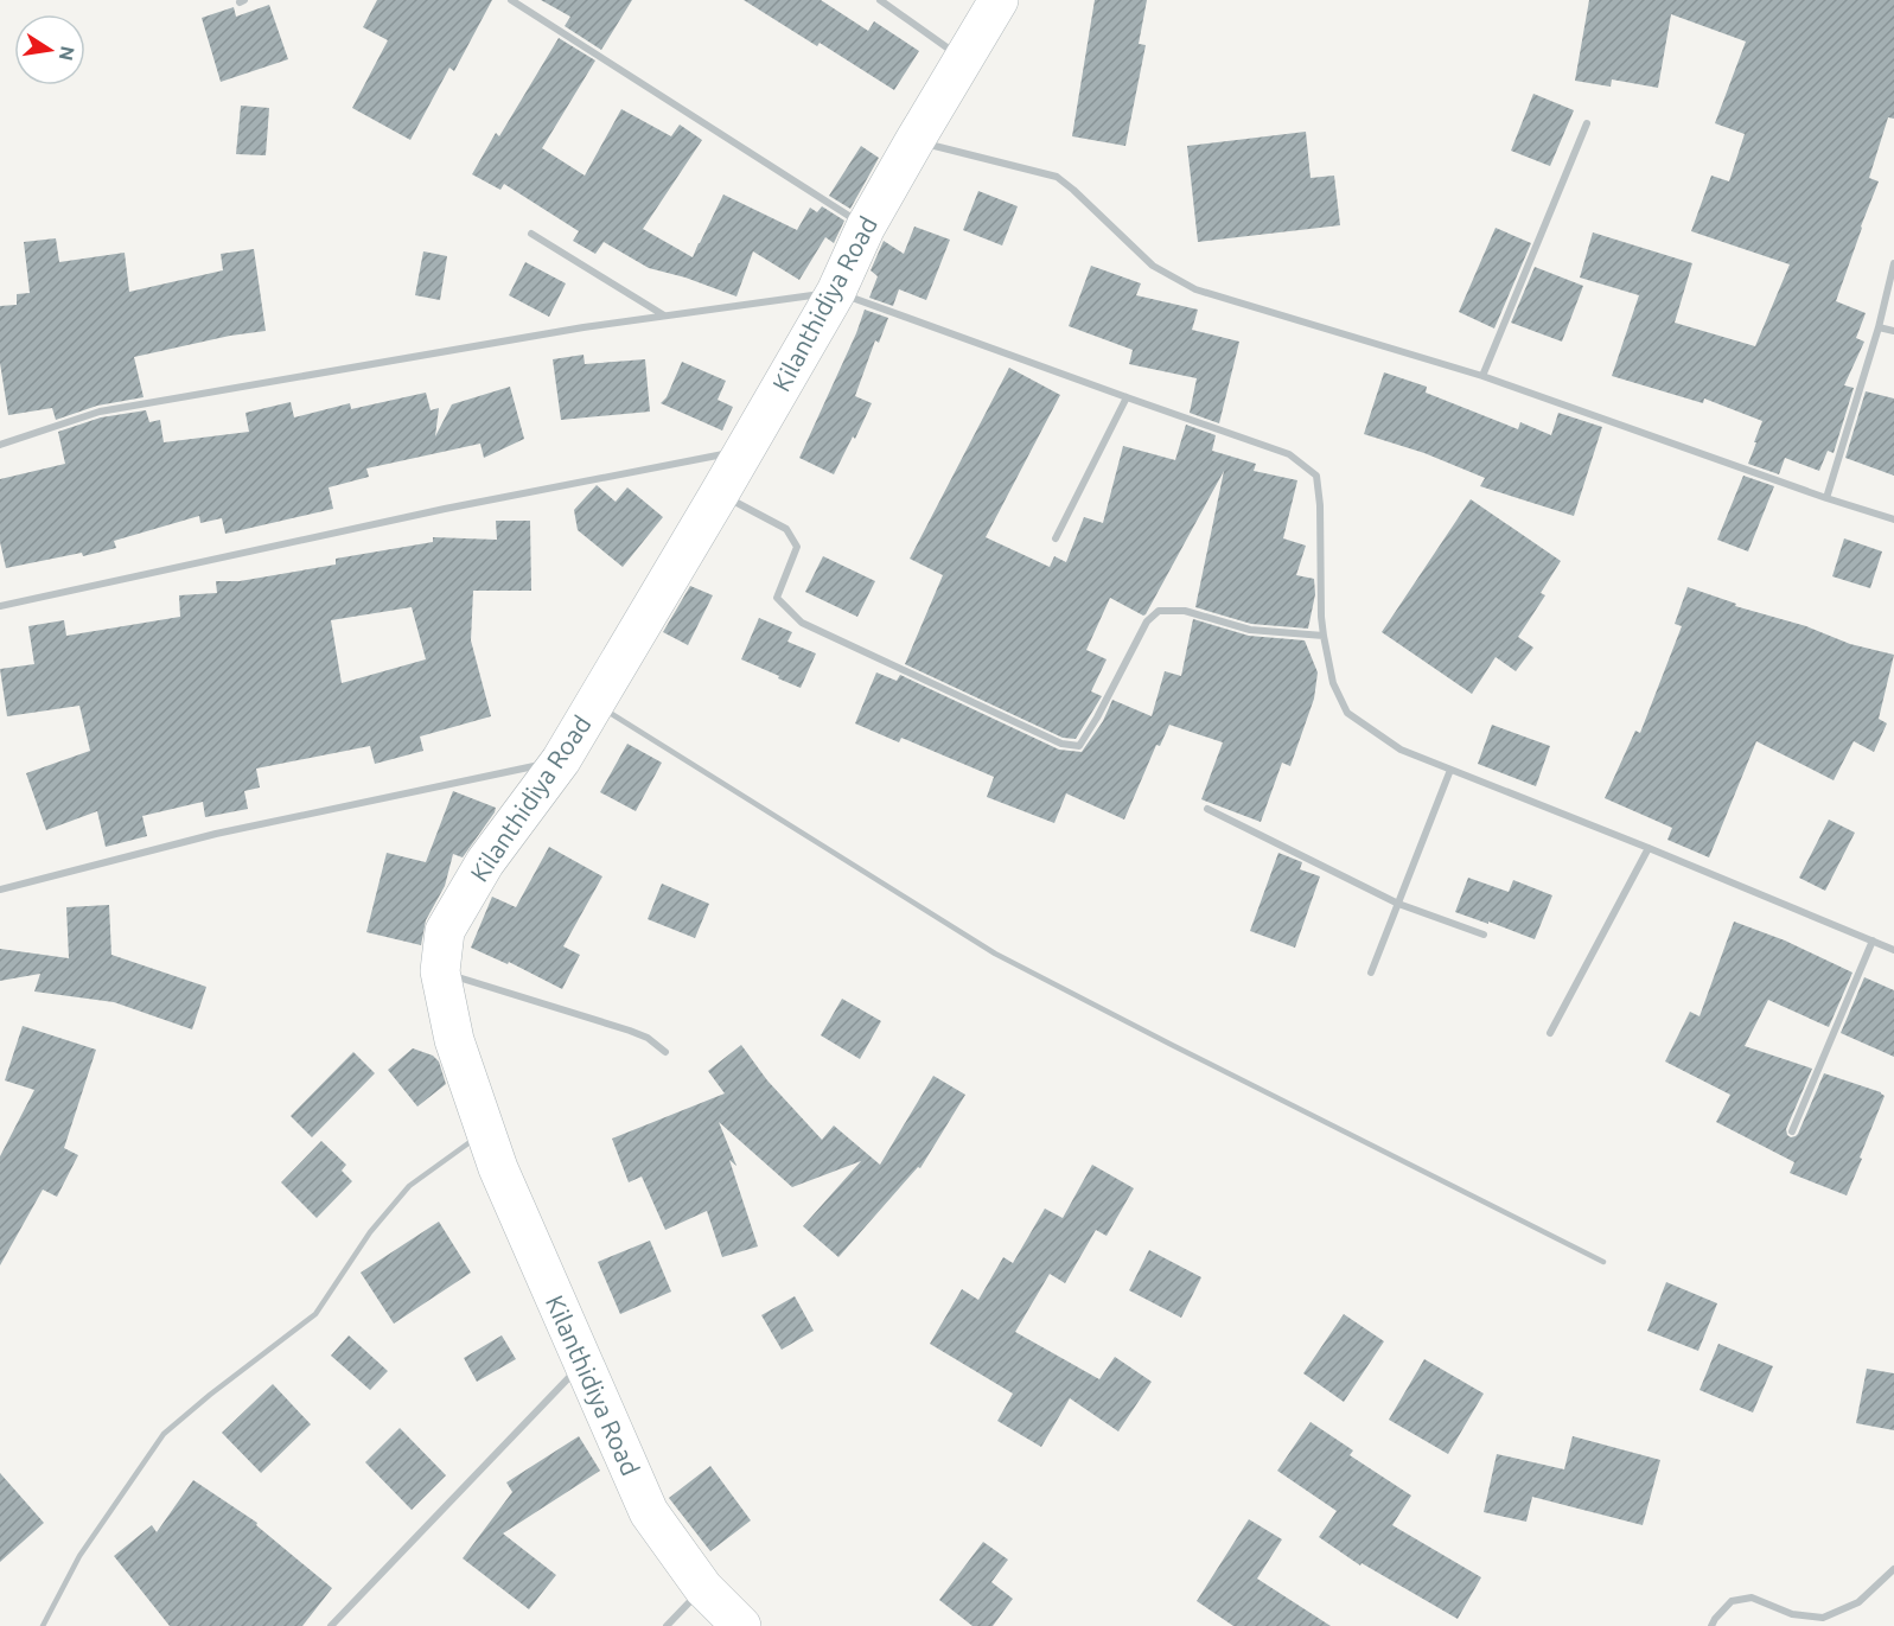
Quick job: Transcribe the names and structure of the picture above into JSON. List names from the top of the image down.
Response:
{
  "streets": {
    "street": ["Kilanthidiya Road"]
  },
  "north": "right"
}
